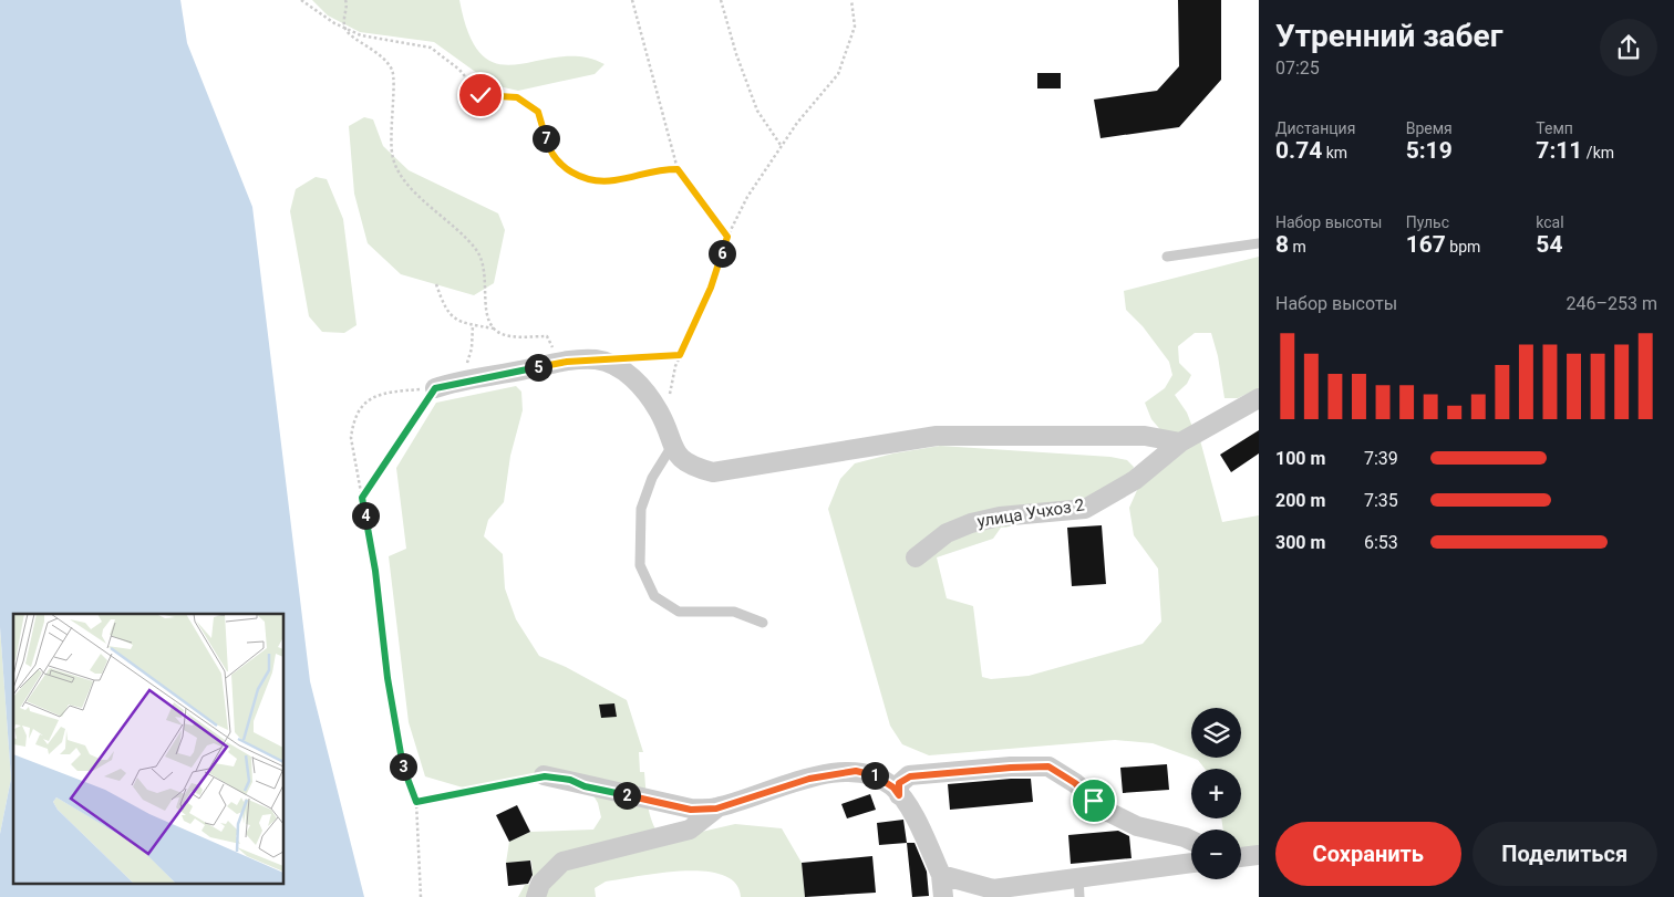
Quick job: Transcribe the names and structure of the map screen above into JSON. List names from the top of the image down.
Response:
{
  "streets": {
    "street": ["улица Учхоз 2"]
  },
  "page": {
    "heading": ["Утренний забег", "07:25"],
    "stats": [
      ["Дистанция", "0.74 km"],
      ["Время", "5:19"],
      ["Темп", "7:11 /km"],
      ["Набор высоты", "8 m"],
      ["Пульс", "167 bpm"],
      ["kcal", "54"]
    ],
    "pins": [
      "7",
      "6",
      "5",
      "4",
      "3",
      "1",
      "2"
    ],
    "chart": ["Набор высоты", "246–253 m"],
    "list": [
      {
        "name": "100 m",
        "note": "7:39"
      },
      {
        "name": "200 m",
        "note": "7:35"
      },
      {
        "name": "300 m",
        "note": "6:53"
      }
    ],
    "map_buttons": ["+", "−"],
    "buttons": ["Сохранить", "Поделиться"]
  }
}
